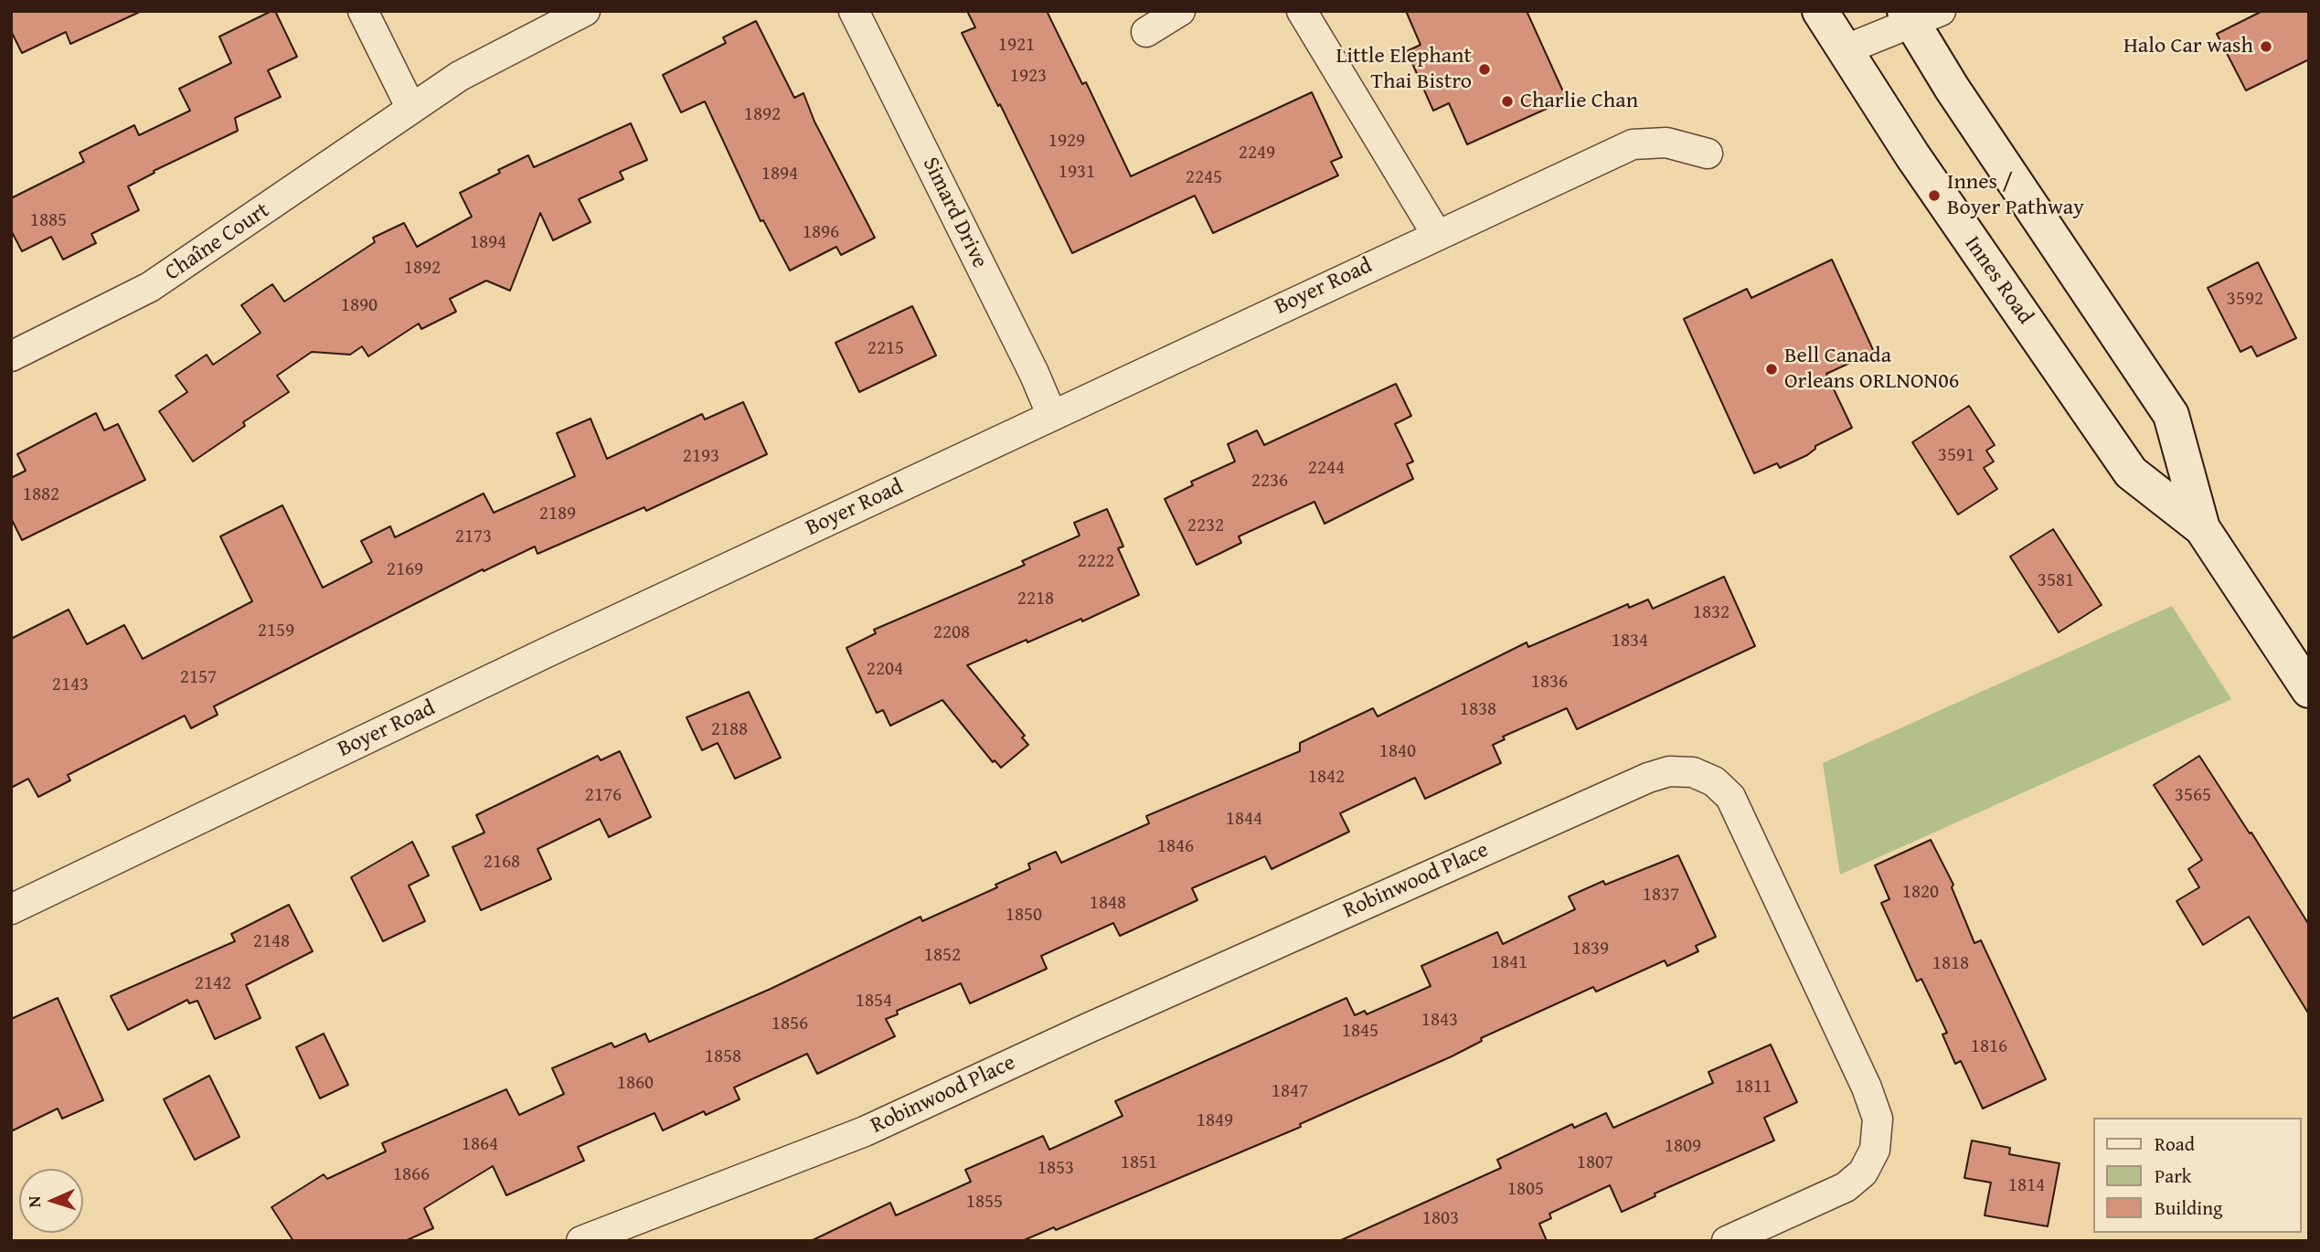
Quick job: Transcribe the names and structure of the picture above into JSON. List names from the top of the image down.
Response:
{
  "streets": {
    "main road": ["Innes Road"],
    "street": [
      "Simard Drive",
      "Chaîne Court",
      "Boyer Road",
      "Robinwood Place"
    ]
  },
  "crossings": [
    ["Simard Drive", "Boyer Road"]
  ],
  "places": [
    "Halo Car wash",
    "Little Elephant Thai Bistro",
    "Charlie Chan",
    "Innes / Boyer Pathway",
    "Bell Canada Orleans ORLNON06"
  ],
  "house_numbers": [
    "1921",
    "1923",
    "1892",
    "1929",
    "2249",
    "1931",
    "1894",
    "2245",
    "1885",
    "1896",
    "1894",
    "1892",
    "3592",
    "1890",
    "2215",
    "3591",
    "2193",
    "2244",
    "2236",
    "1882",
    "2189",
    "2232",
    "2173",
    "2222",
    "2169",
    "3581",
    "2218",
    "1832",
    "2159",
    "2208",
    "1834",
    "2204",
    "2157",
    "1836",
    "2143",
    "1838",
    "2188",
    "1840",
    "1842",
    "2176",
    "3565",
    "1844",
    "1846",
    "2168",
    "1820",
    "1837",
    "1848",
    "1850",
    "2148",
    "1839",
    "1852",
    "1841",
    "1818",
    "2142",
    "1854",
    "1843",
    "1856",
    "1845",
    "1816",
    "1858",
    "1860",
    "1811",
    "1847",
    "1849",
    "1864",
    "1809",
    "1851",
    "1807",
    "1853",
    "1866",
    "1814",
    "1805",
    "1855",
    "1803"
  ],
  "legend": ["Road", "Park", "Building"],
  "north": "left"
}
